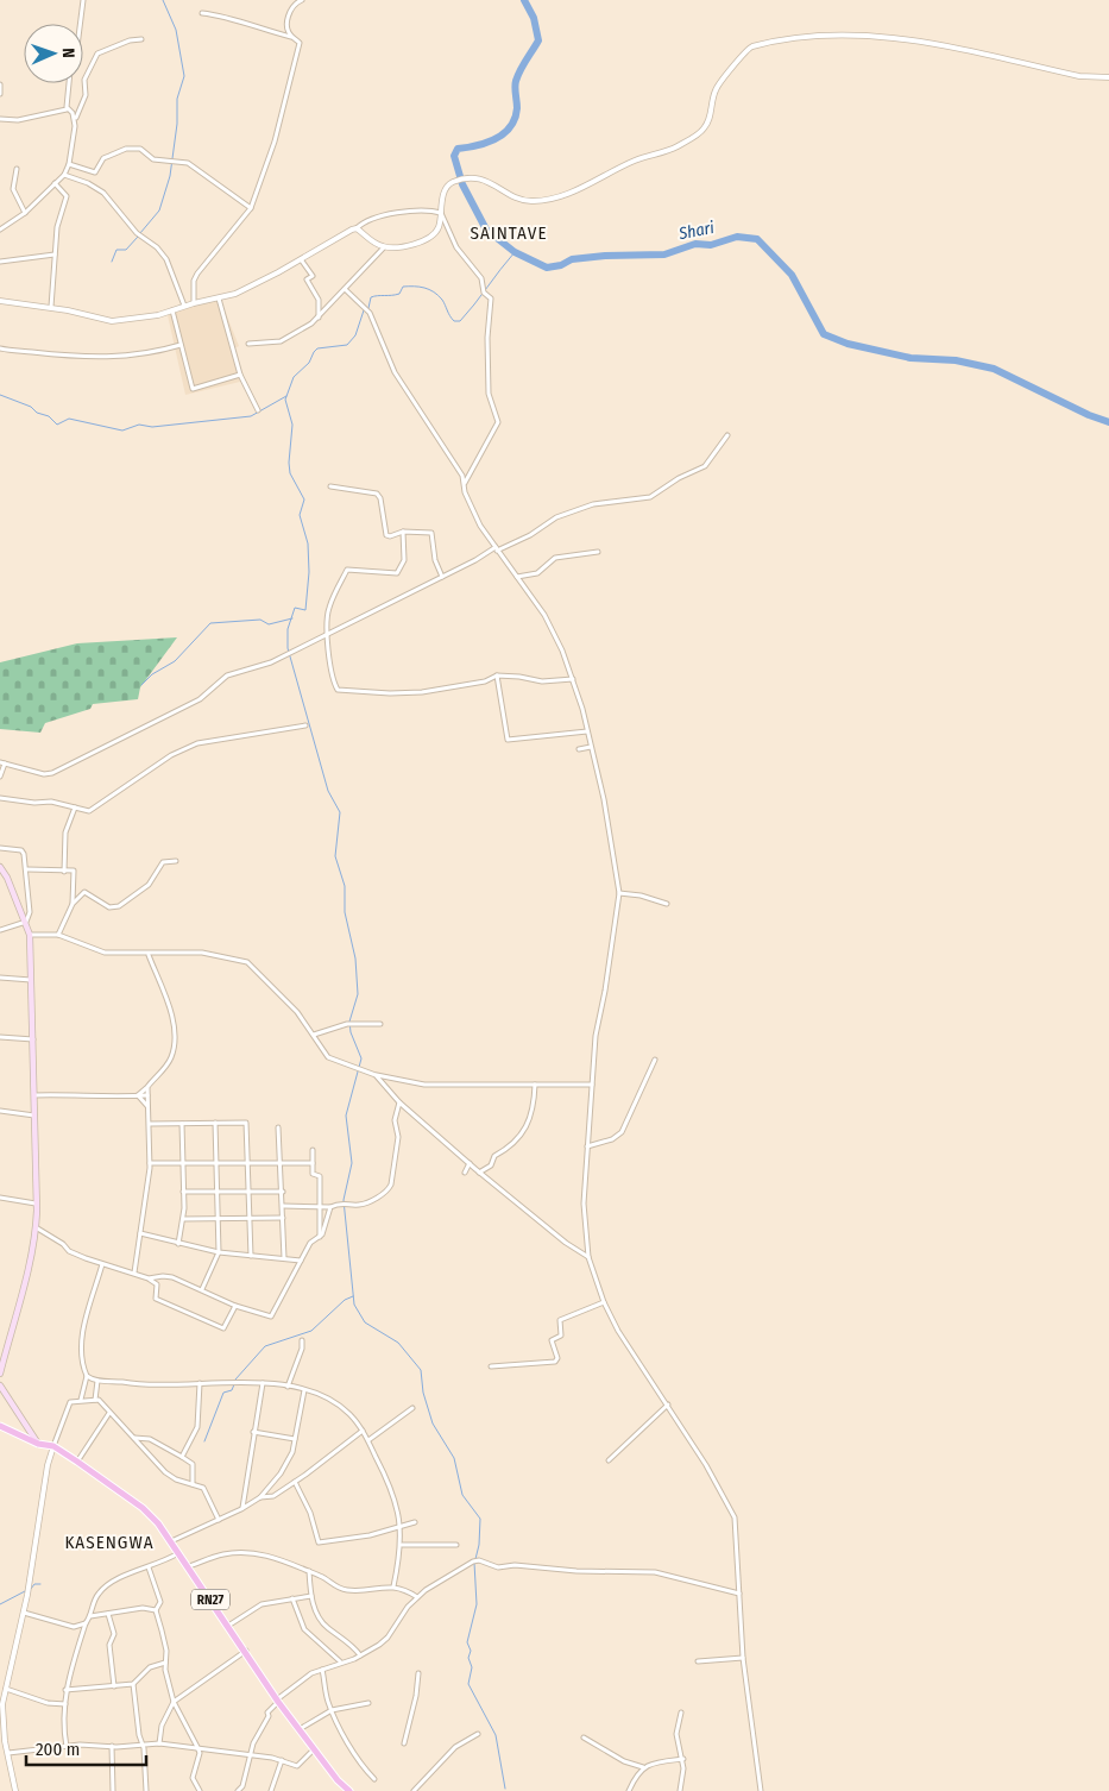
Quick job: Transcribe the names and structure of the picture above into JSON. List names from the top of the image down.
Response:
{
  "streets": {
    "main road": ["RN27"]
  },
  "districts": ["SAINTAVE", "KASENGWA"],
  "water": ["Shari"],
  "scale_bar": "200 m",
  "north": "right"
}
